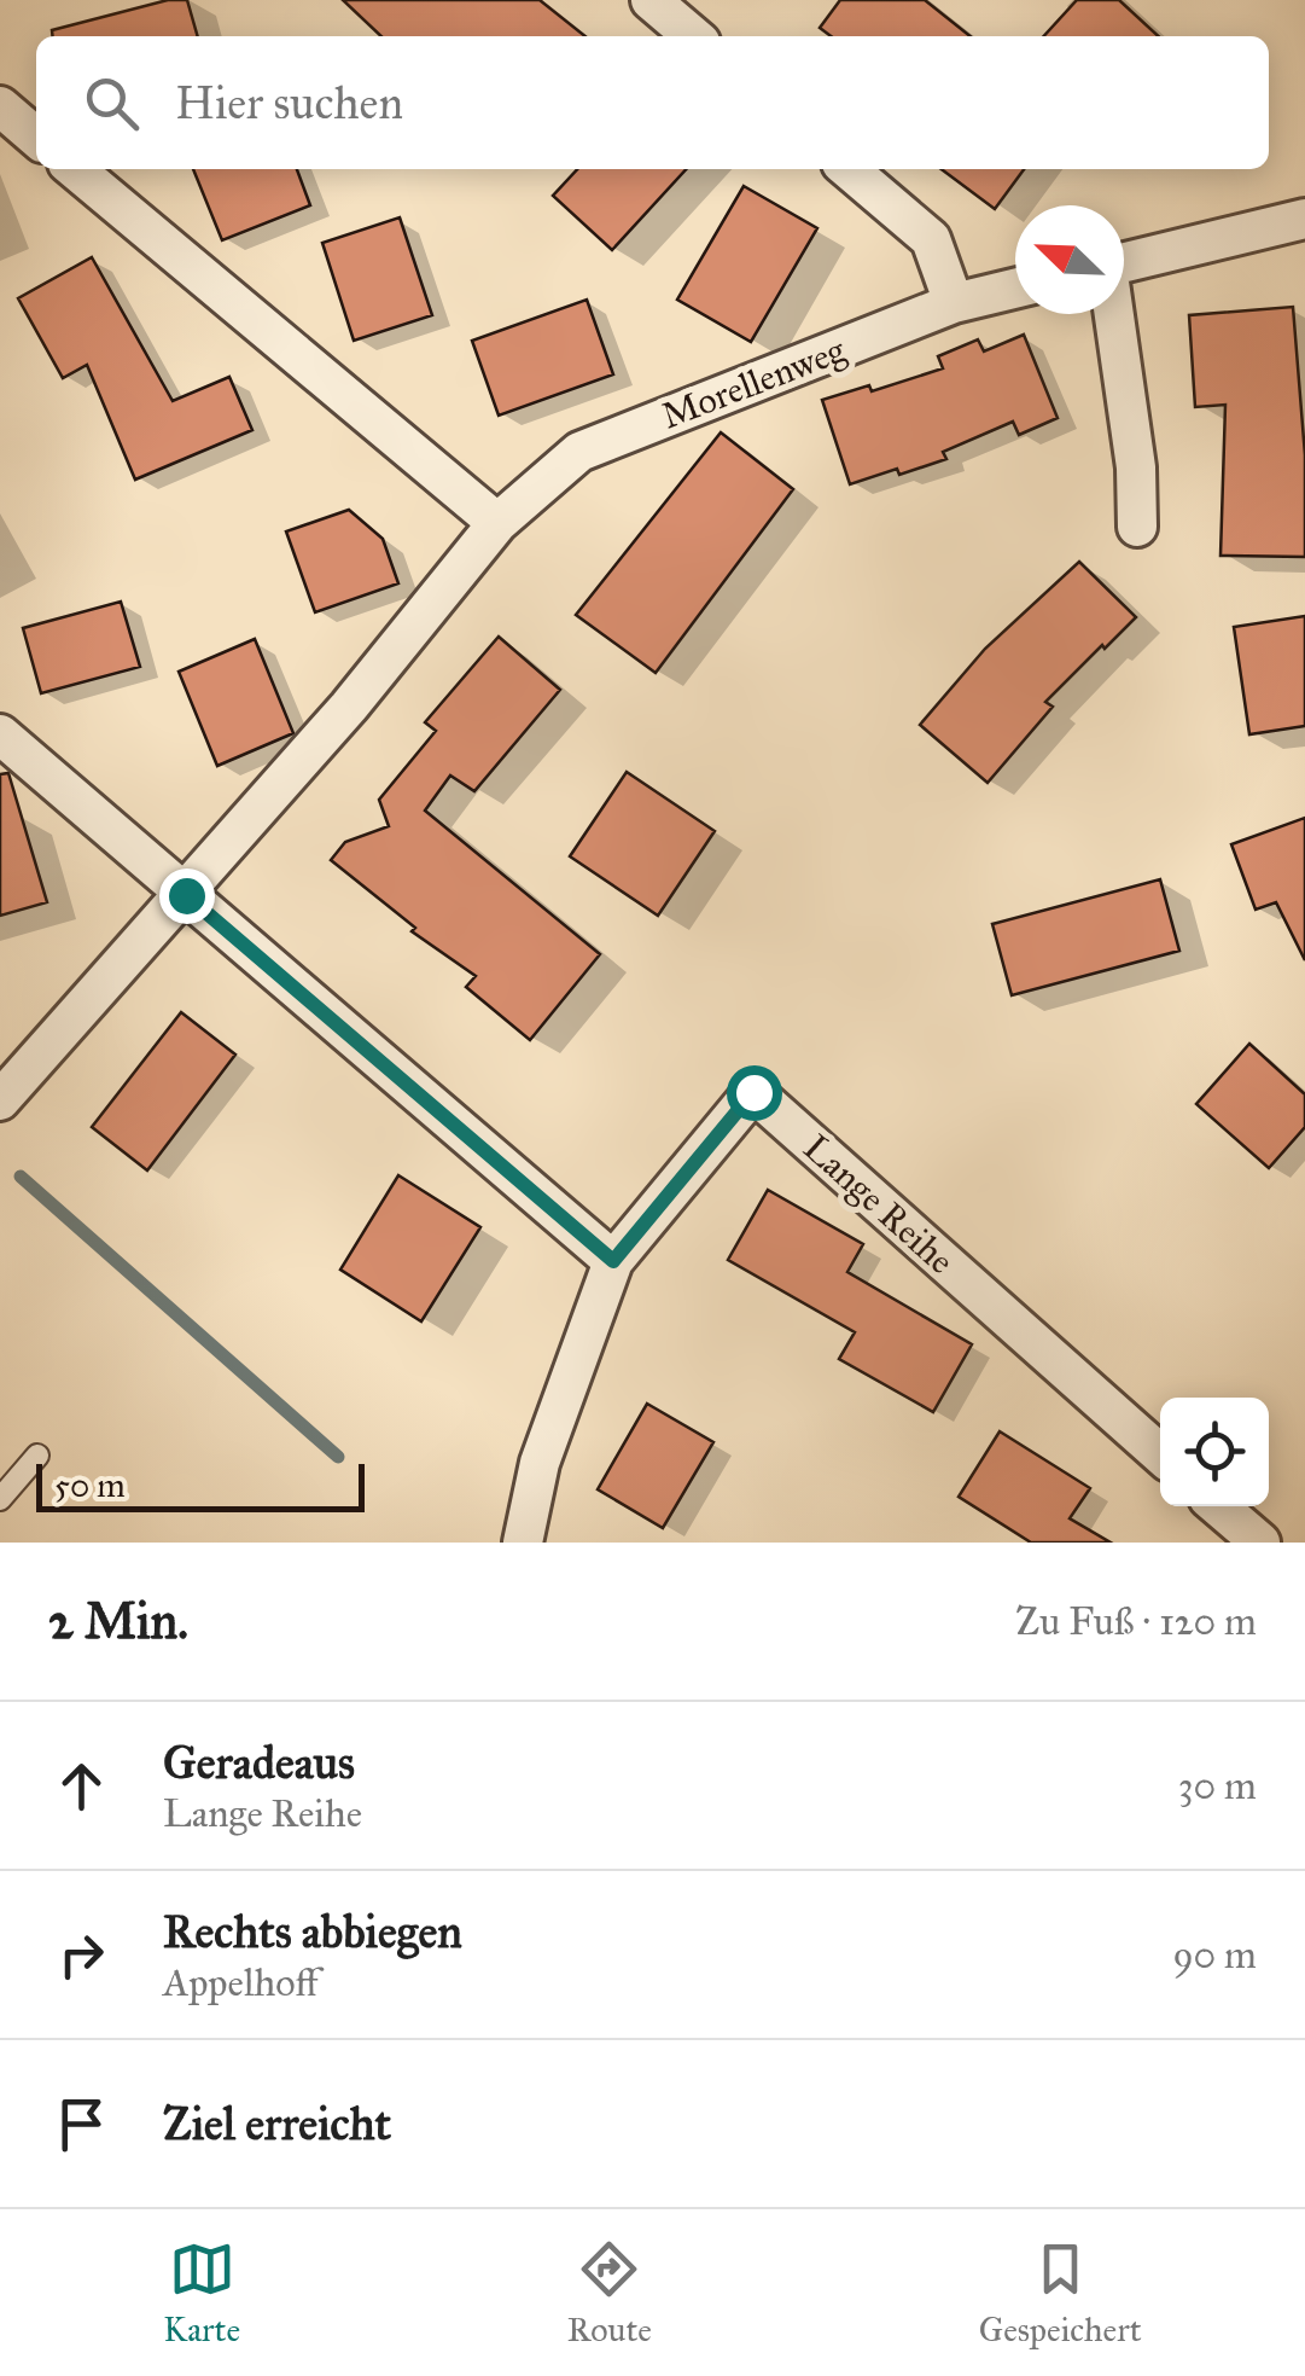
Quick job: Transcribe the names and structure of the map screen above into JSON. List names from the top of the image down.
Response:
{
  "streets": {
    "street": ["Morellenweg", "Lange Reihe"]
  },
  "scale_bar": "50 m",
  "north": "top left",
  "page": {
    "search": "Hier suchen",
    "scale": "50 m",
    "heading": ["2 Min.", "Zu Fuß · 120 m"],
    "list": [
      ["Geradeaus", "Lange Reihe", "30 m"],
      ["Rechts abbiegen", "Appelhoff", "90 m"],
      "Ziel erreicht"
    ],
    "nav": ["Karte", "Route", "Gespeichert"]
  }
}
